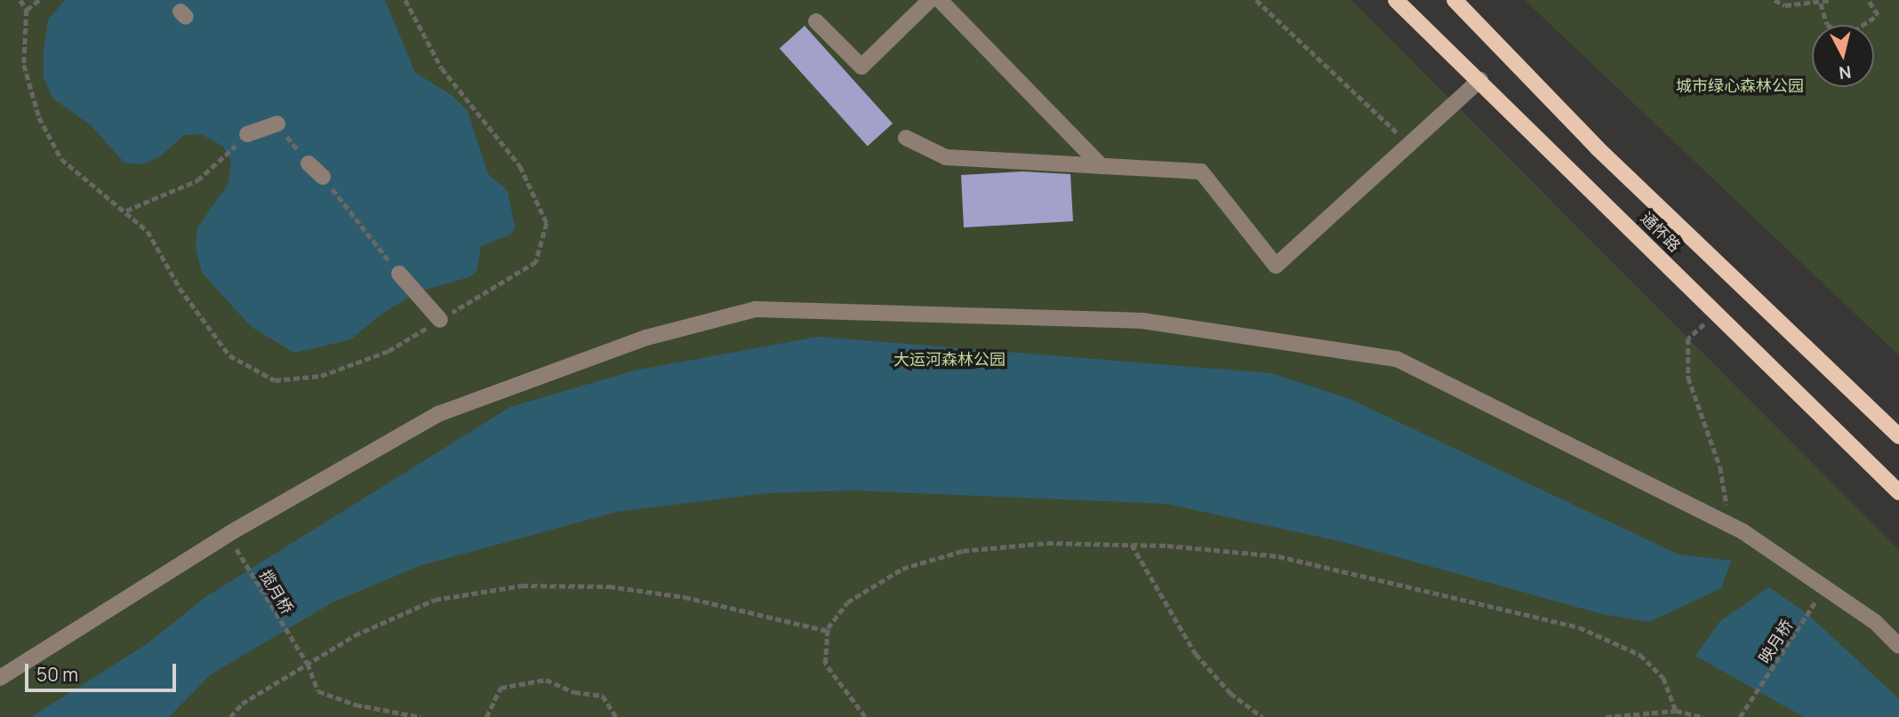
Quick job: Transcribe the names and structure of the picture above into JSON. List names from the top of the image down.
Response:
{
  "streets": {
    "main road": ["通怀路"],
    "path": ["揽月桥", "映月桥"]
  },
  "parks": ["城市绿心森林公园", "大运河森林公园"],
  "scale_bar": "50 m",
  "north": "bottom"
}
